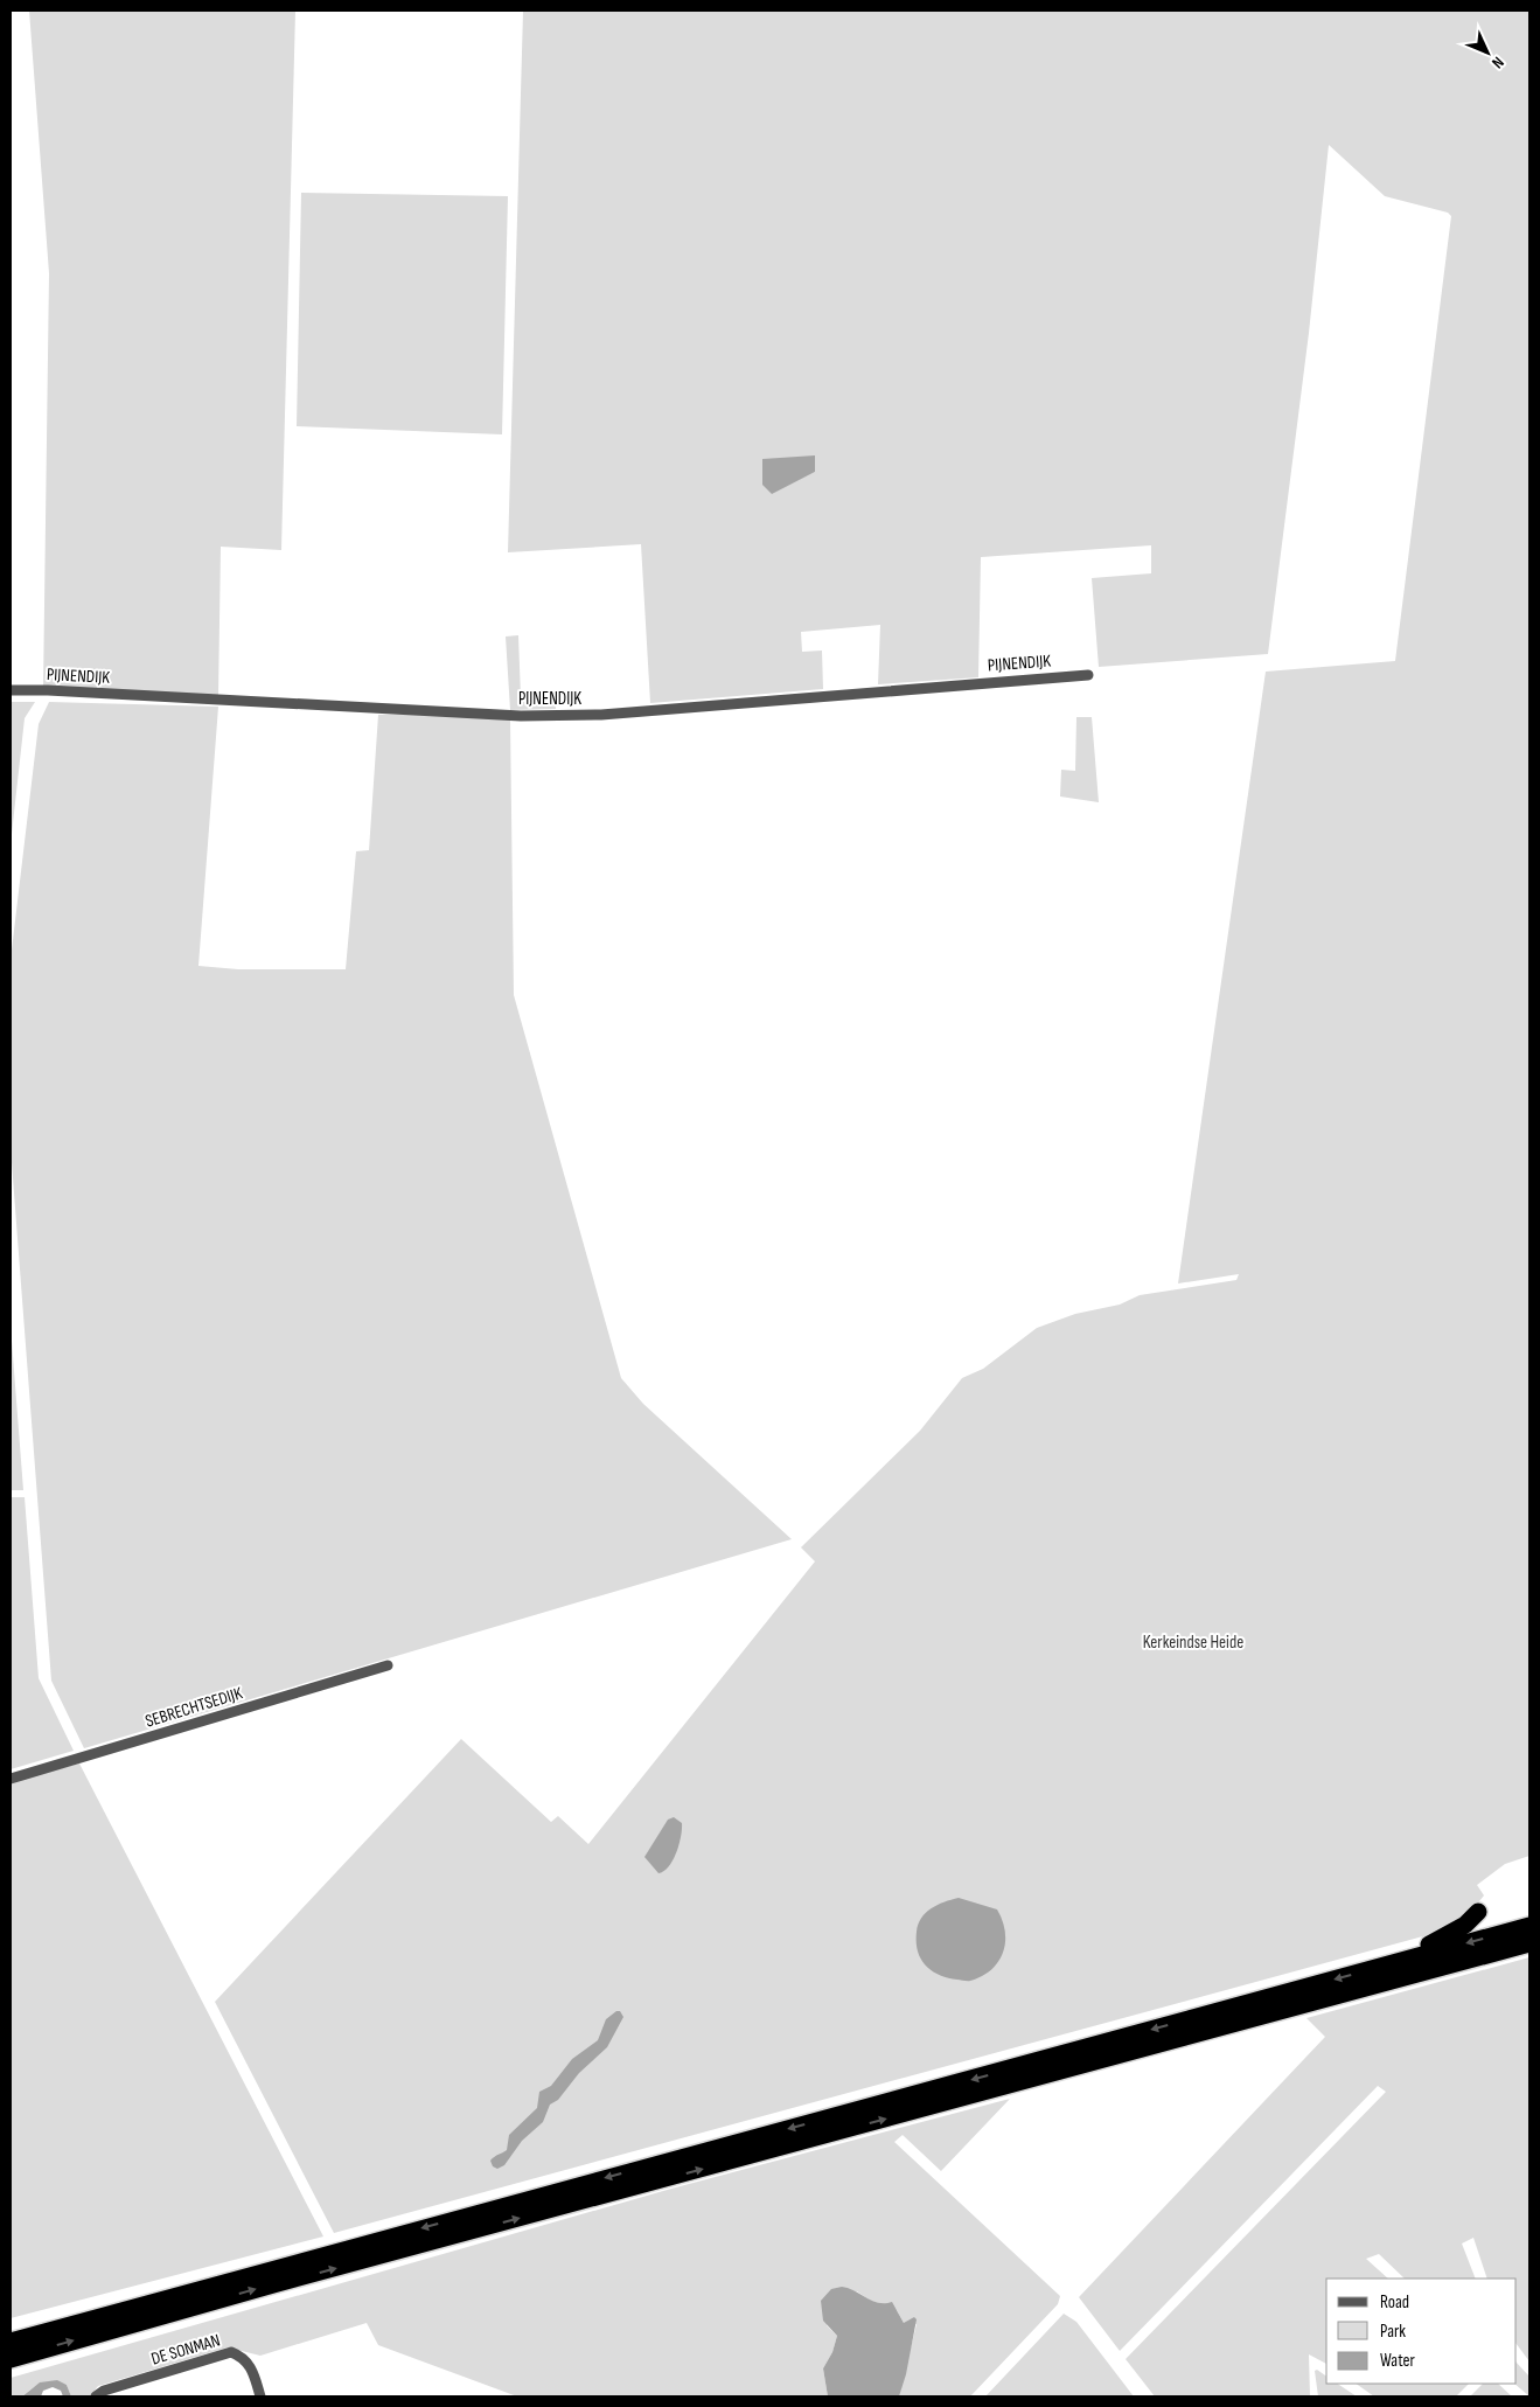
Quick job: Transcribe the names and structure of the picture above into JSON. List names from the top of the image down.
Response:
{
  "streets": {
    "street": ["PIJNENDIJK", "SEBRECHTSEDIJK", "DE SONMAN"]
  },
  "parks": ["Kerkeindse Heide"],
  "legend": ["Road", "Park", "Water"],
  "north": "bottom right"
}
